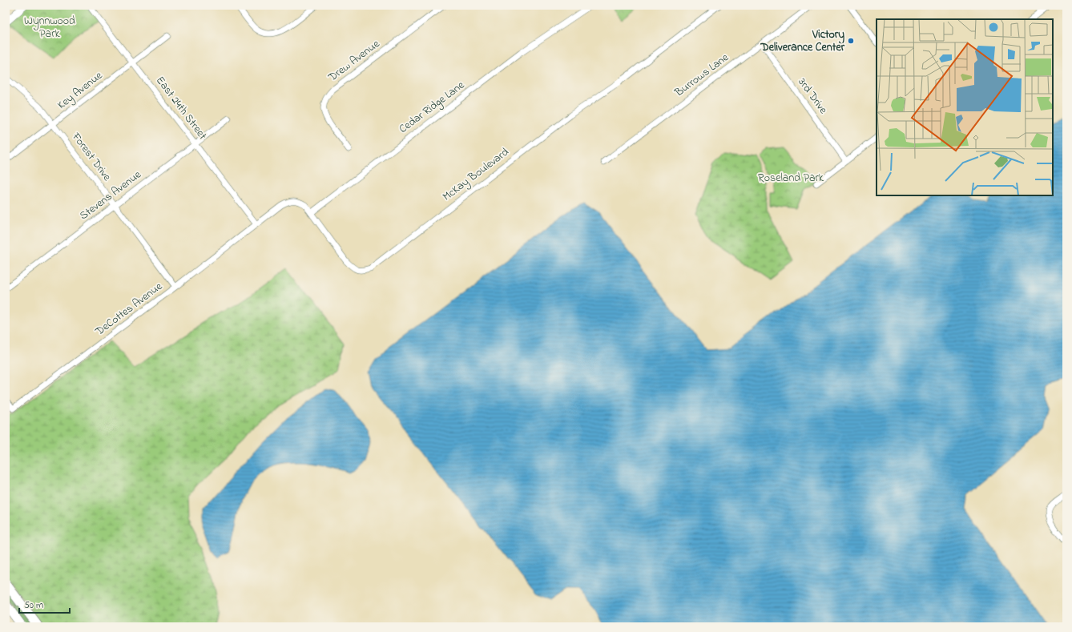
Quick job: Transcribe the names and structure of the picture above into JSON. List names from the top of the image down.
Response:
{
  "streets": {
    "street": [
      "Drew Avenue",
      "Burrows Lane",
      "Key Avenue",
      "3rd Drive",
      "Cedar Ridge Lane",
      "East 24th Street",
      "Forest Drive",
      "McKay Boulevard",
      "Stevens Avenue",
      "DeCottes Avenue"
    ]
  },
  "crossings": [
    ["Burrows Lane", "3rd Drive"],
    ["Key Avenue", "East 24th Street"],
    ["Key Avenue", "Forest Drive"],
    ["Cedar Ridge Lane", "McKay Boulevard"],
    ["East 24th Street", "McKay Boulevard"],
    ["East 24th Street", "Stevens Avenue"],
    ["East 24th Street", "DeCottes Avenue"],
    ["Forest Drive", "Stevens Avenue"],
    ["Forest Drive", "DeCottes Avenue"],
    ["McKay Boulevard", "DeCottes Avenue"]
  ],
  "parks": ["Wynnwood Park", "Roseland Park"],
  "places": ["Victory Deliverance Center"],
  "scale_bar": "50 m"
}
